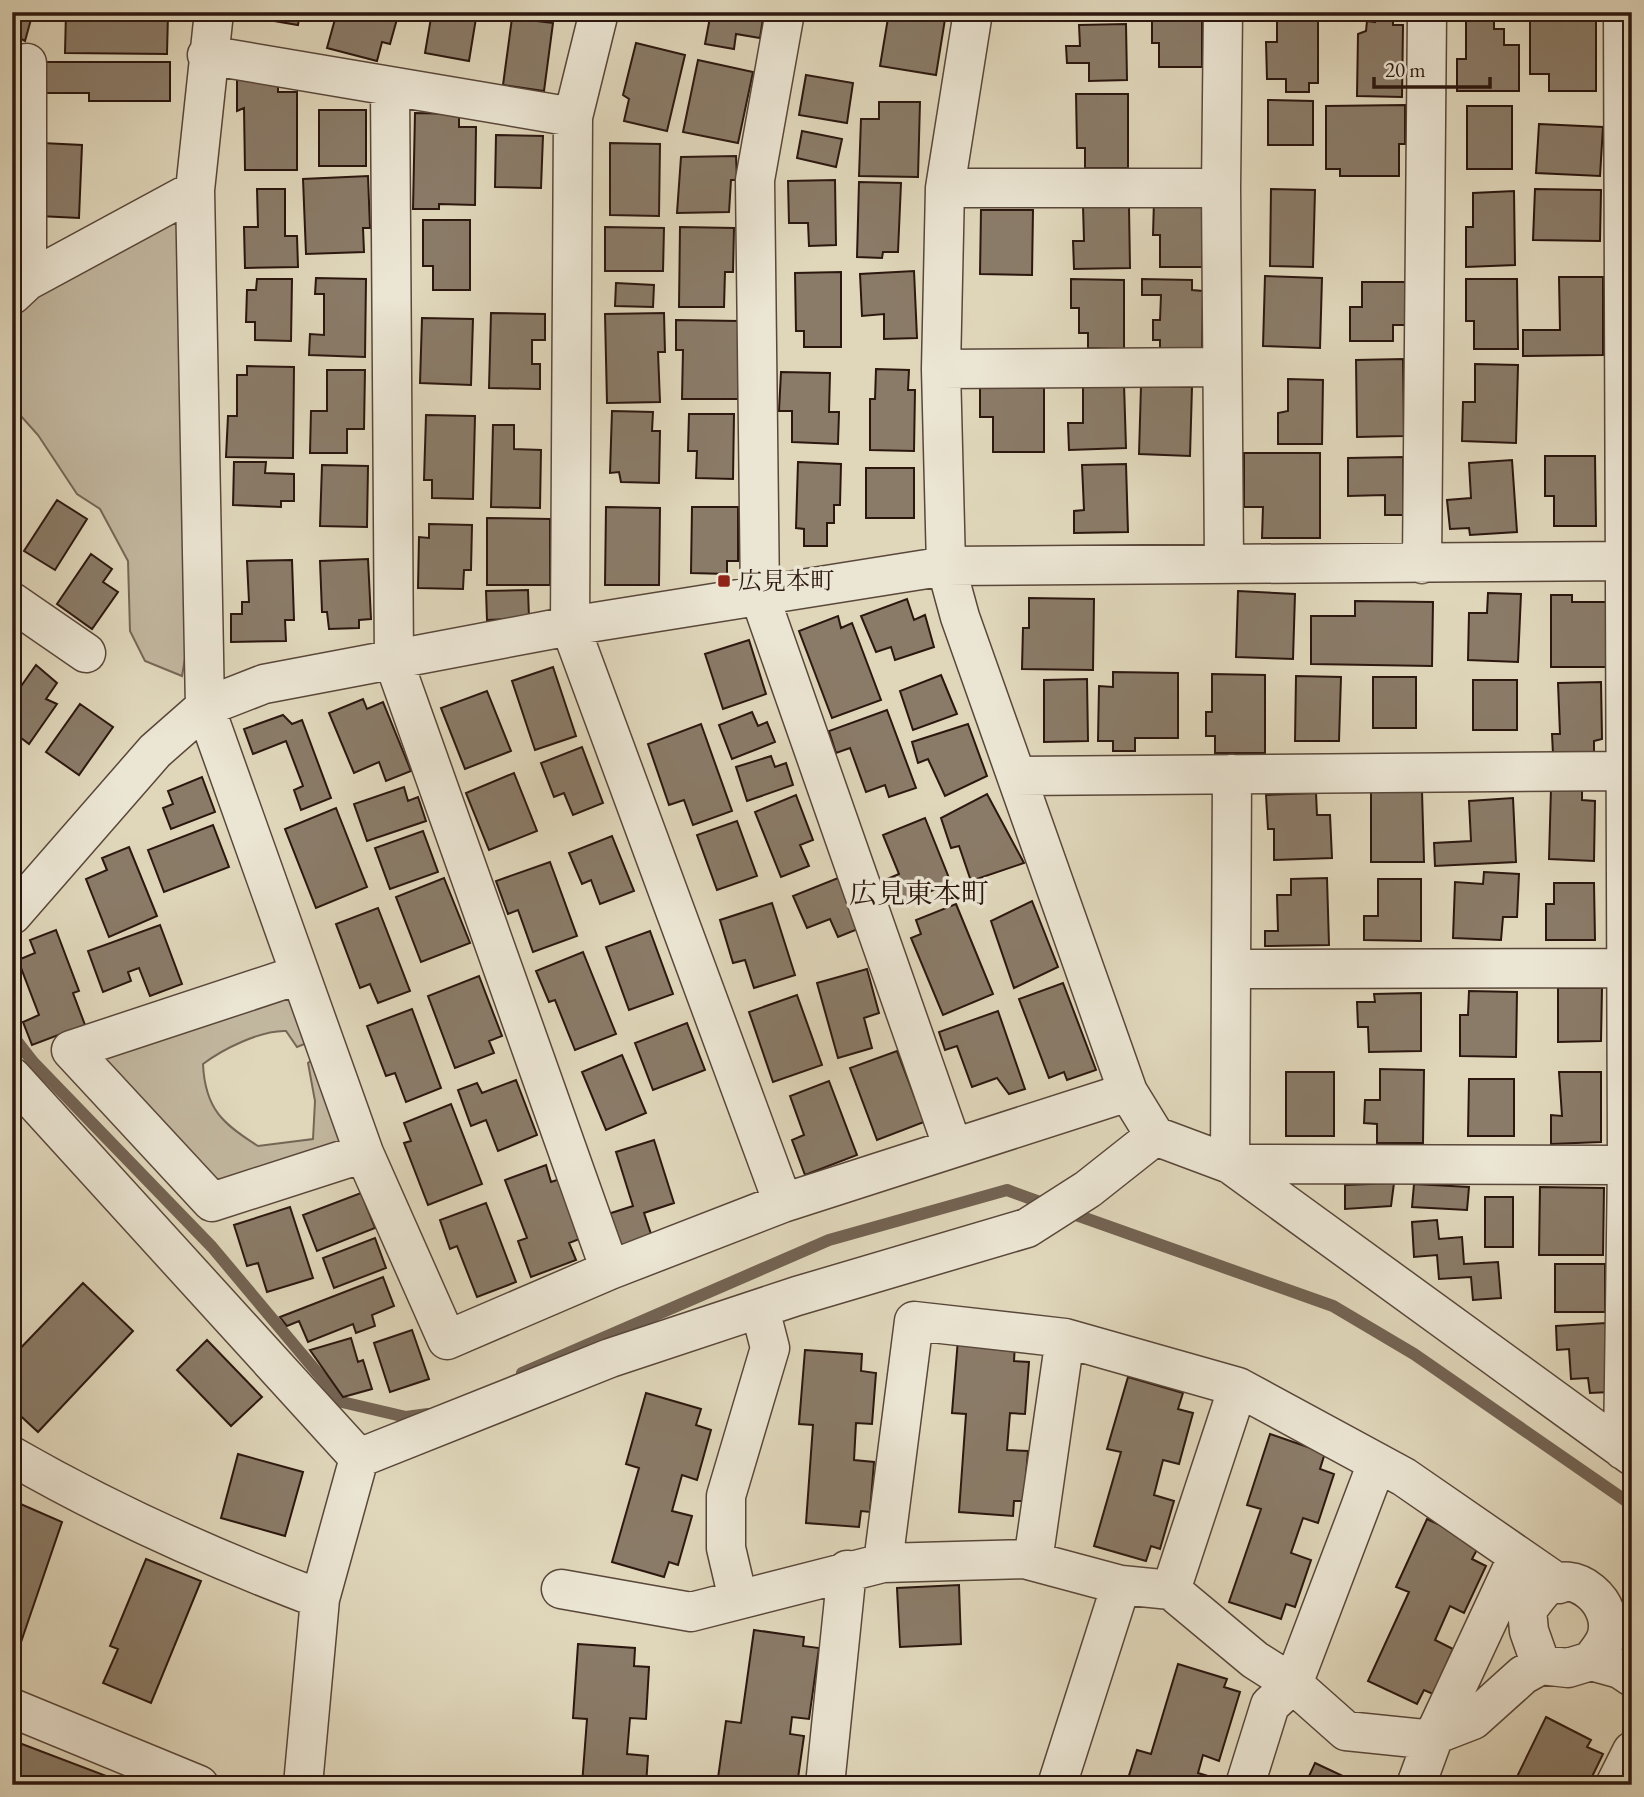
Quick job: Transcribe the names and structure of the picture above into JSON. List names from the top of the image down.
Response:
{
  "districts": ["広見東本町"],
  "places": {
    "transit": ["広見本町"]
  },
  "scale_bar": "20 m"
}
